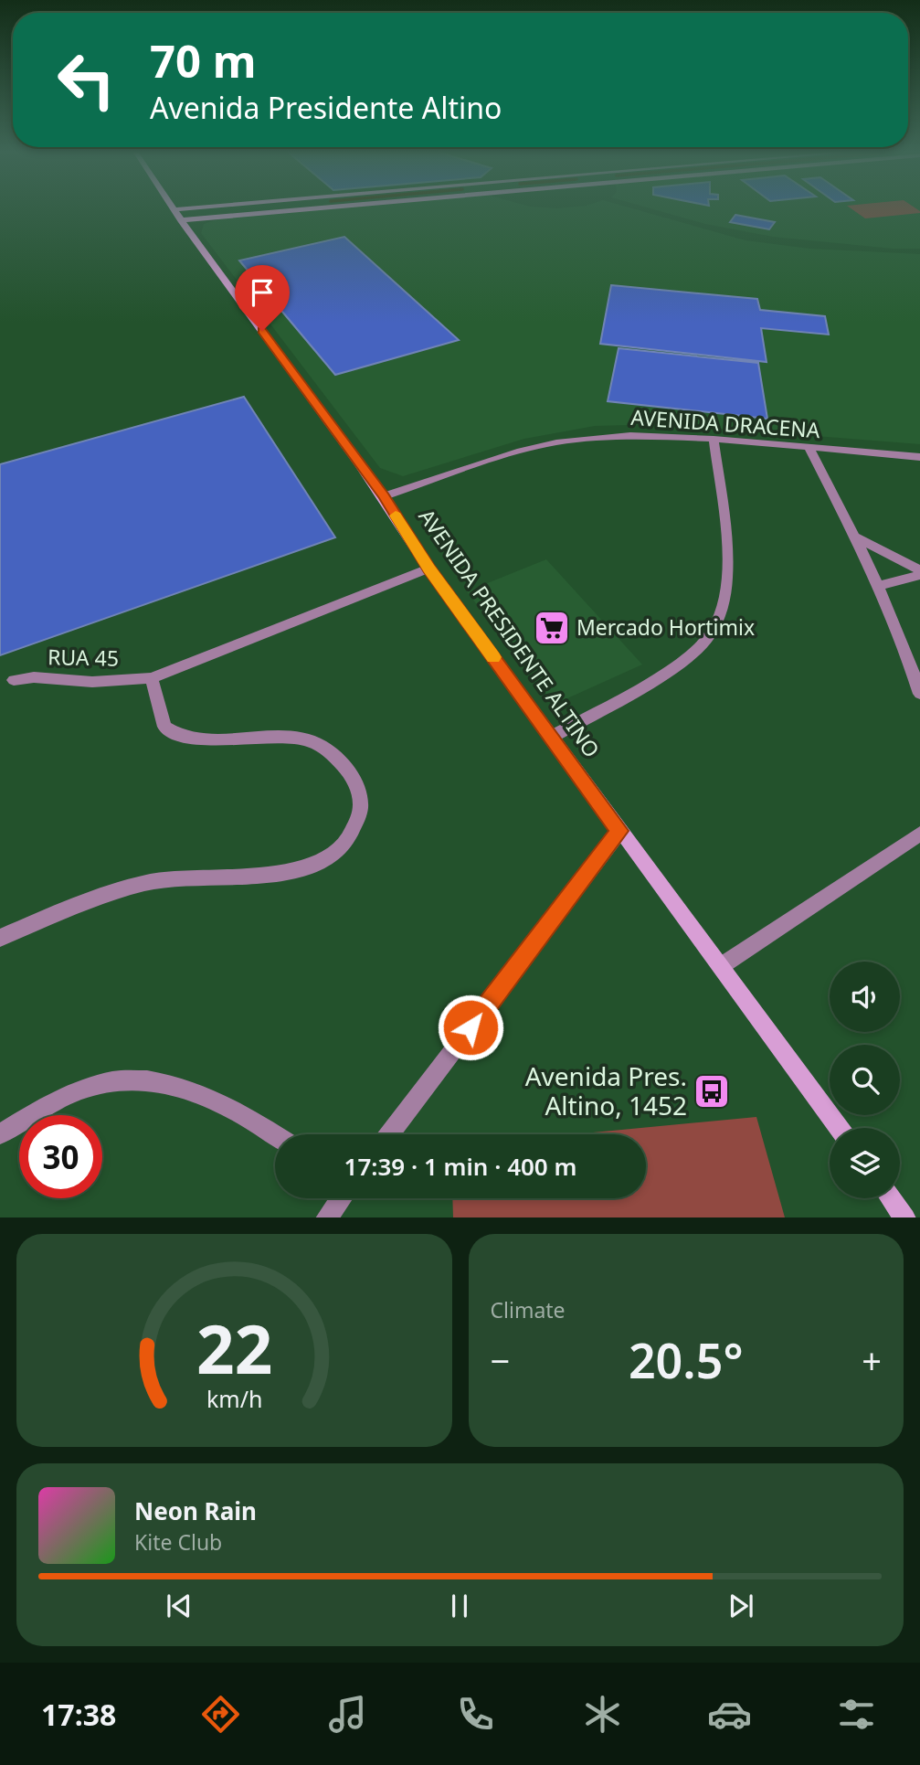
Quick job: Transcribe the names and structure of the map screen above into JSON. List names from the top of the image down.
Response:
{
  "streets": {
    "street": ["AVENIDA DRACENA", "AVENIDA PRESIDENTE ALTINO", "RUA 45"]
  },
  "crossings": [
    ["AVENIDA DRACENA", "AVENIDA PRESIDENTE ALTINO"],
    ["AVENIDA PRESIDENTE ALTINO", "RUA 45"]
  ],
  "places": {
    "supermarket": ["Mercado Hortimix"],
    "bus stop": ["Avenida Pres. Altino, 1452"]
  },
  "page": {
    "turn": ["70 m", "Avenida Presidente Altino"],
    "limit": "30",
    "trip": "17:39 · 1 min · 400 m",
    "tile": "Climate",
    "heat": ["−", "20.5°", "+"],
    "song": ["Neon Rain", "Kite Club"],
    "tabs": "17:38",
    "gauge": ["22", "km/h"]
  }
}
